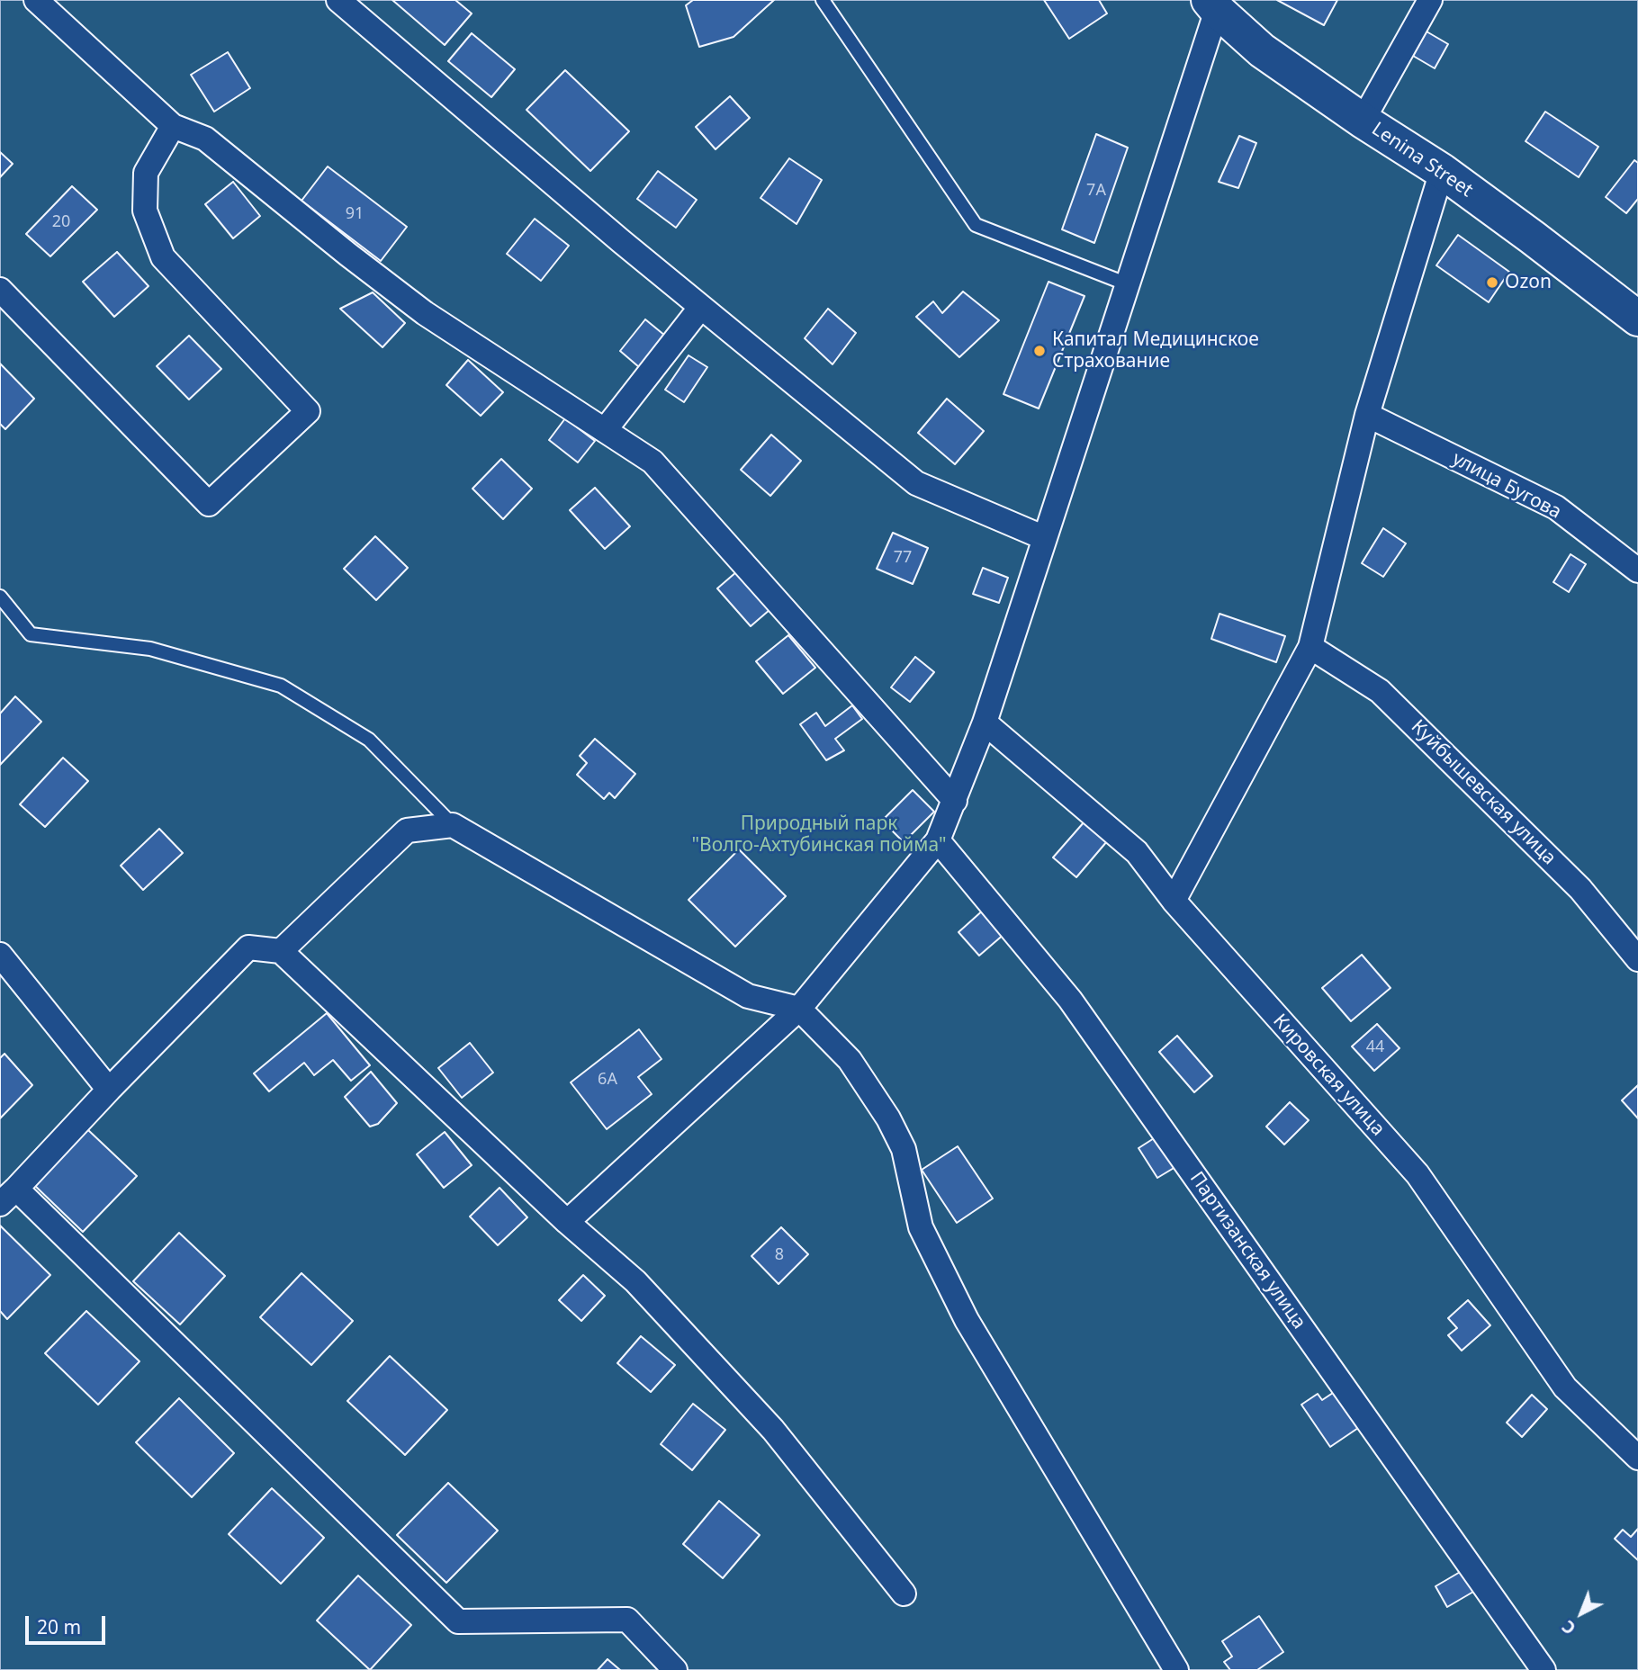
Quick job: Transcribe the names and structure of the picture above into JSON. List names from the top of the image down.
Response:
{
  "streets": {
    "street": [
      "Lenina Street",
      "улица Бугова",
      "Куйбышевская улица",
      "Кировская улица",
      "Партизанская улица"
    ]
  },
  "parks": ["Природный парк \"Волго-Ахтубинская пойма\""],
  "places": ["Ozon", "Капитал Медицинское Страхование"],
  "house_numbers": [
    "7А",
    "91",
    "20",
    "77",
    "44",
    "6А",
    "8"
  ],
  "scale_bar": "20 m",
  "north": "bottom left"
}
